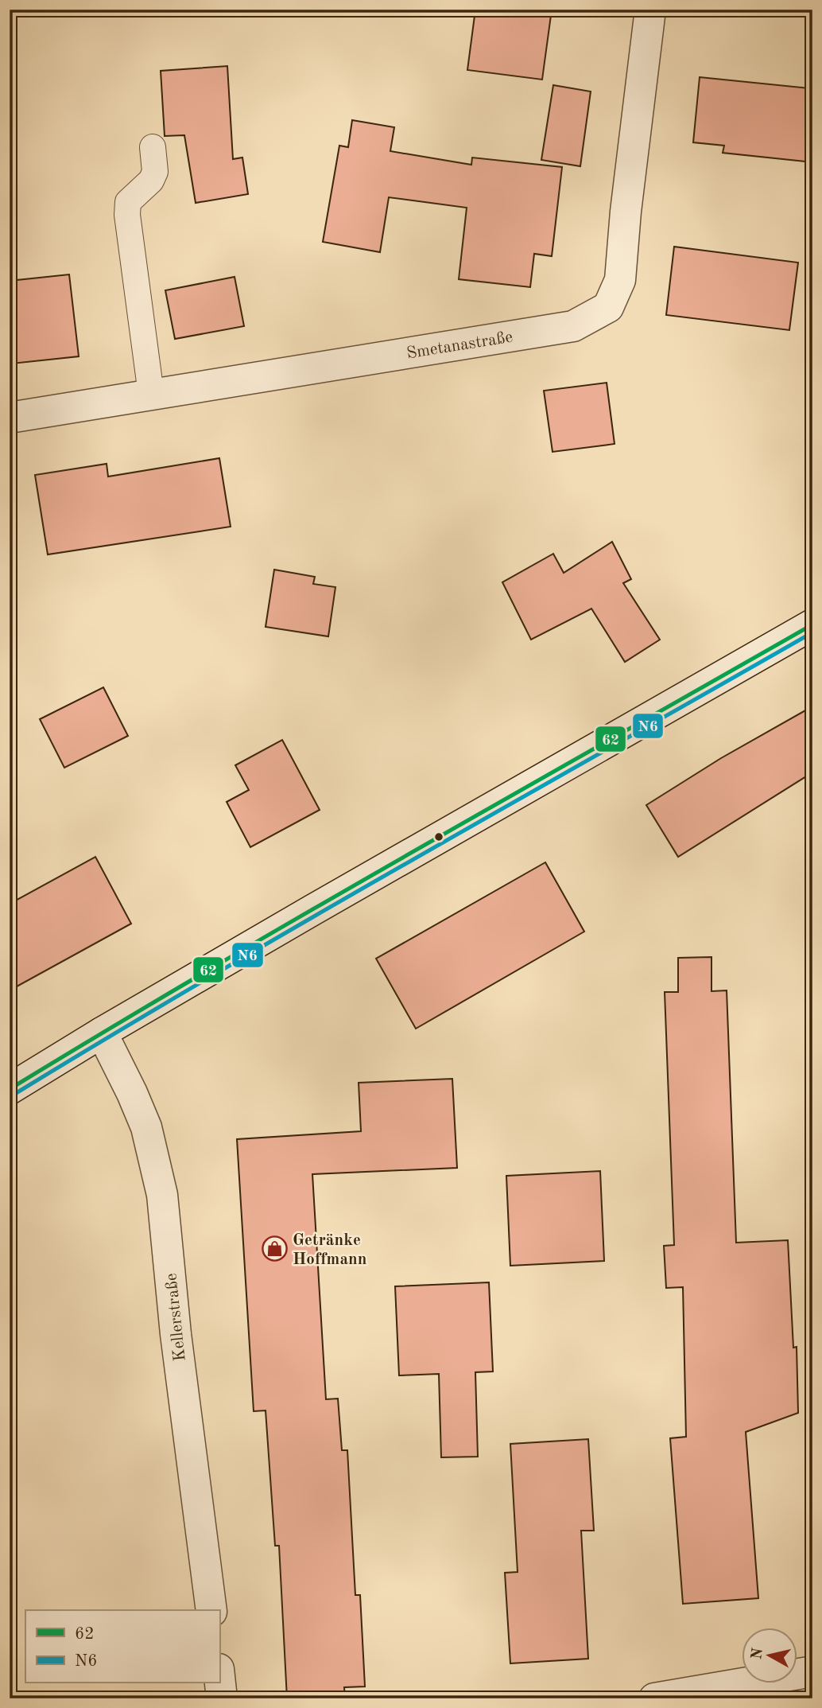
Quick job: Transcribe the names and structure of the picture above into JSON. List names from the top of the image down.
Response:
{
  "streets": {
    "street": ["Smetanastraße", "Kellerstraße"]
  },
  "places": {
    "shop": ["Getränke Hoffmann"]
  },
  "lines": ["transit line 62", "transit line N6"],
  "legend": ["62", "N6"],
  "north": "left"
}
